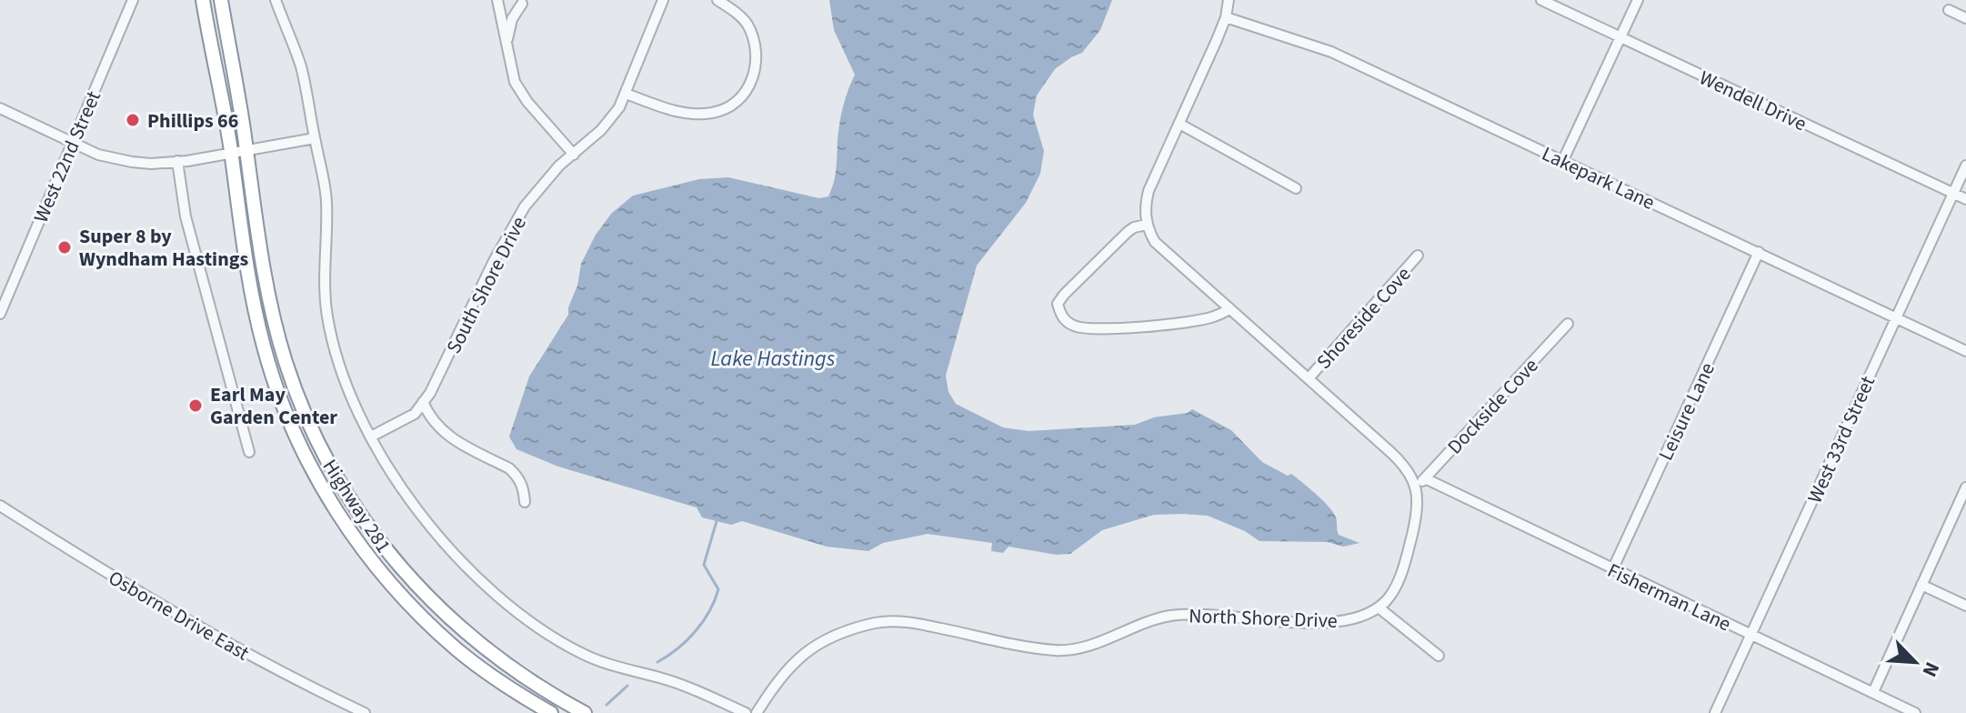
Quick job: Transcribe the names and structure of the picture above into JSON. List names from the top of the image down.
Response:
{
  "streets": {
    "highway": ["Highway 281"],
    "street": [
      "Wendell Drive",
      "West 22nd Street",
      "Lakepark Lane",
      "South Shore Drive",
      "Shoreside Cove",
      "Dockside Cove",
      "Leisure Lane",
      "West 33rd Street",
      "Fisherman Lane",
      "Osborne Drive East",
      "North Shore Drive"
    ]
  },
  "crossings": [
    ["Wendell Drive", "West 33rd Street"],
    ["Lakepark Lane", "Leisure Lane"],
    ["Lakepark Lane", "West 33rd Street"],
    ["Dockside Cove", "Fisherman Lane"],
    ["Leisure Lane", "Fisherman Lane"],
    ["West 33rd Street", "Fisherman Lane"]
  ],
  "water": ["Lake Hastings"],
  "places": ["Phillips 66", "Super 8 by Wyndham Hastings", "Earl May Garden Center"],
  "north": "bottom right"
}
